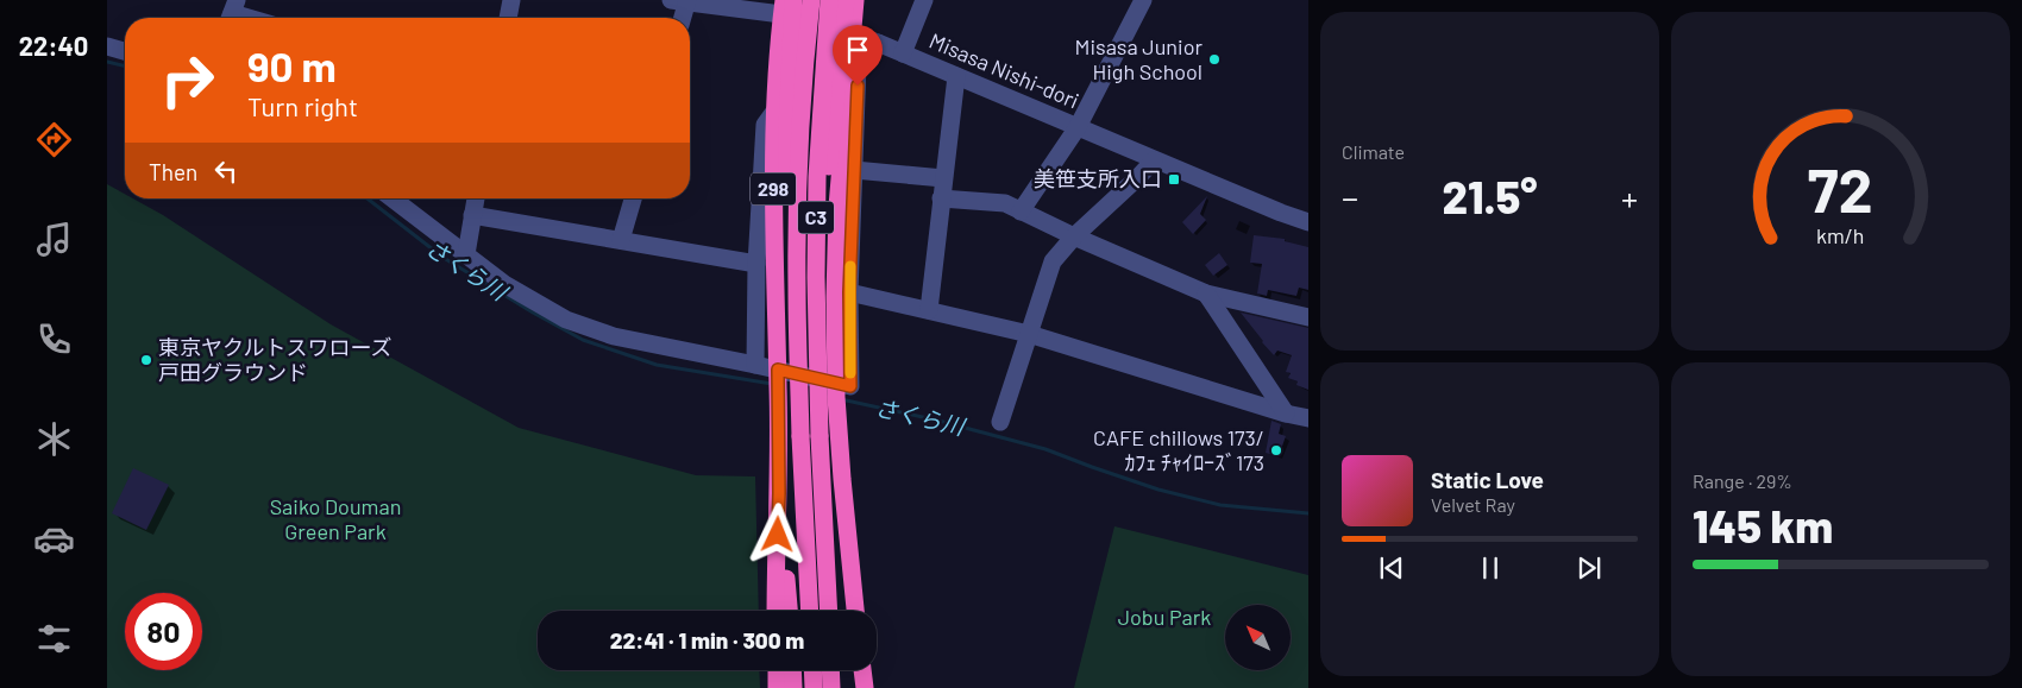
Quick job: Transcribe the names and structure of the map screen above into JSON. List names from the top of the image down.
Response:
{
  "streets": {
    "highway": ["298", "C3"],
    "street": ["Misasa Nishi-dori"]
  },
  "crossings": [
    ["Misasa Nishi-dori", "298"]
  ],
  "water": ["さくら川"],
  "parks": ["Saiko Douman Green Park", "Jobu Park"],
  "places": {
    "other": ["Misasa Junior High School", "東京ヤクルトスワローズ 戸田グラウンド", "CAFE chillows 173/ ｶﾌｪ ﾁｬｲﾛｰｽﾞ173"],
    "transit": ["美笹支所入口"]
  },
  "north": "top left",
  "page": {
    "tabs": "22:40",
    "tile": [
      "Climate",
      ["Range · 29%", "145 km"]
    ],
    "turn": ["90 m", "Turn right"],
    "then": "Then",
    "heat": ["−", "21.5°", "+"],
    "song": ["Static Love", "Velvet Ray"],
    "limit": "80",
    "trip": "22:41 · 1 min · 300 m",
    "gauge": ["72", "km/h"]
  }
}
